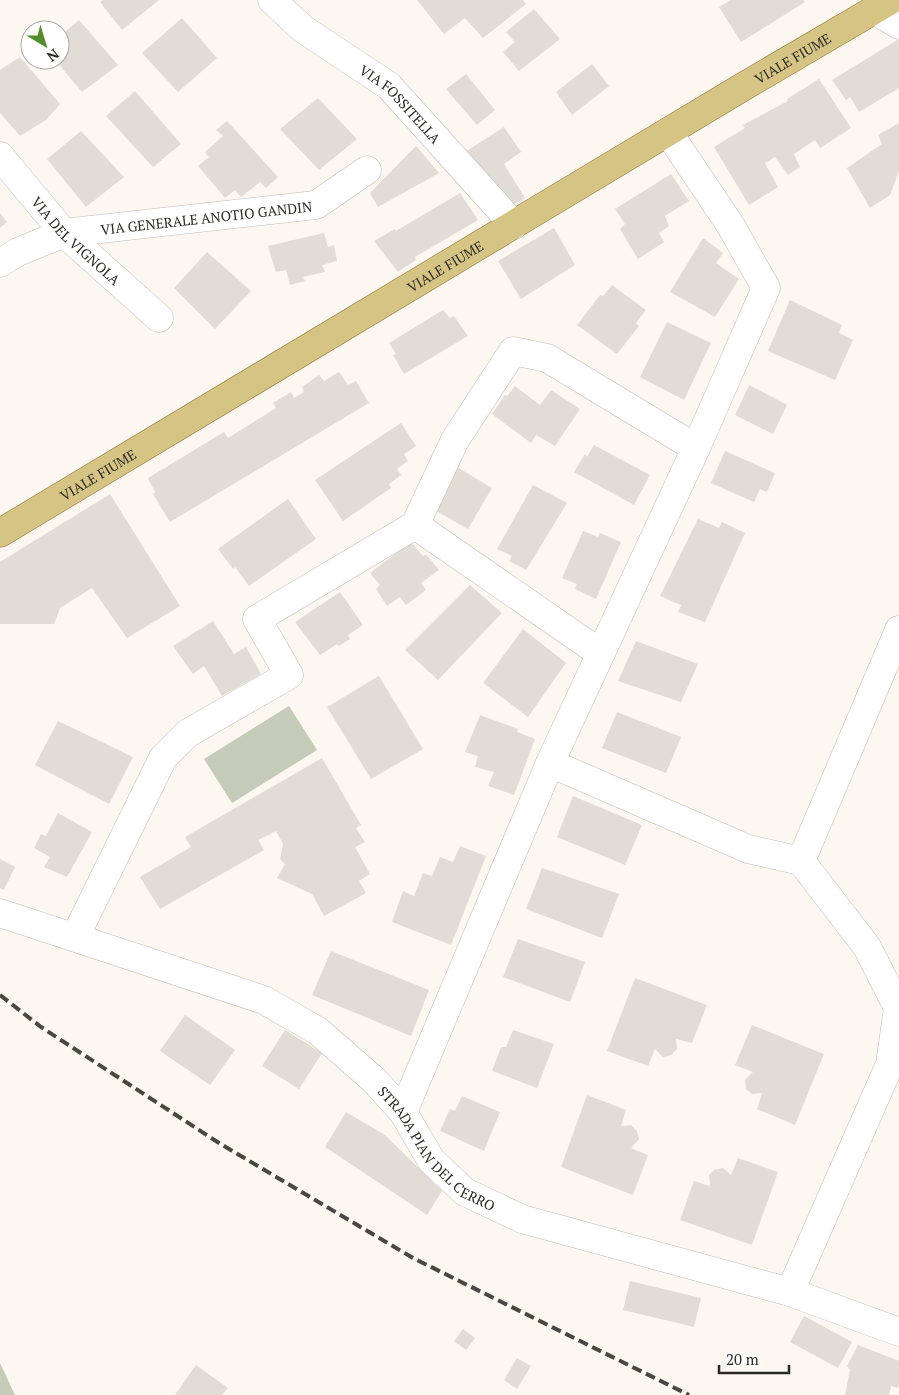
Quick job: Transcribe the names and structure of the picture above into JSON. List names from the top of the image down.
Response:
{
  "streets": {
    "main road": ["VIALE FIUME"],
    "street": [
      "VIA FOSSITELLA",
      "VIA GENERALE ANOTIO GANDIN",
      "VIA DEL VIGNOLA",
      "STRADA PIAN DEL CERRO"
    ]
  },
  "crossings": [
    ["VIALE FIUME", "VIA FOSSITELLA"],
    ["VIA GENERALE ANOTIO GANDIN", "VIA DEL VIGNOLA"]
  ],
  "scale_bar": "20 m",
  "north": "bottom right"
}
